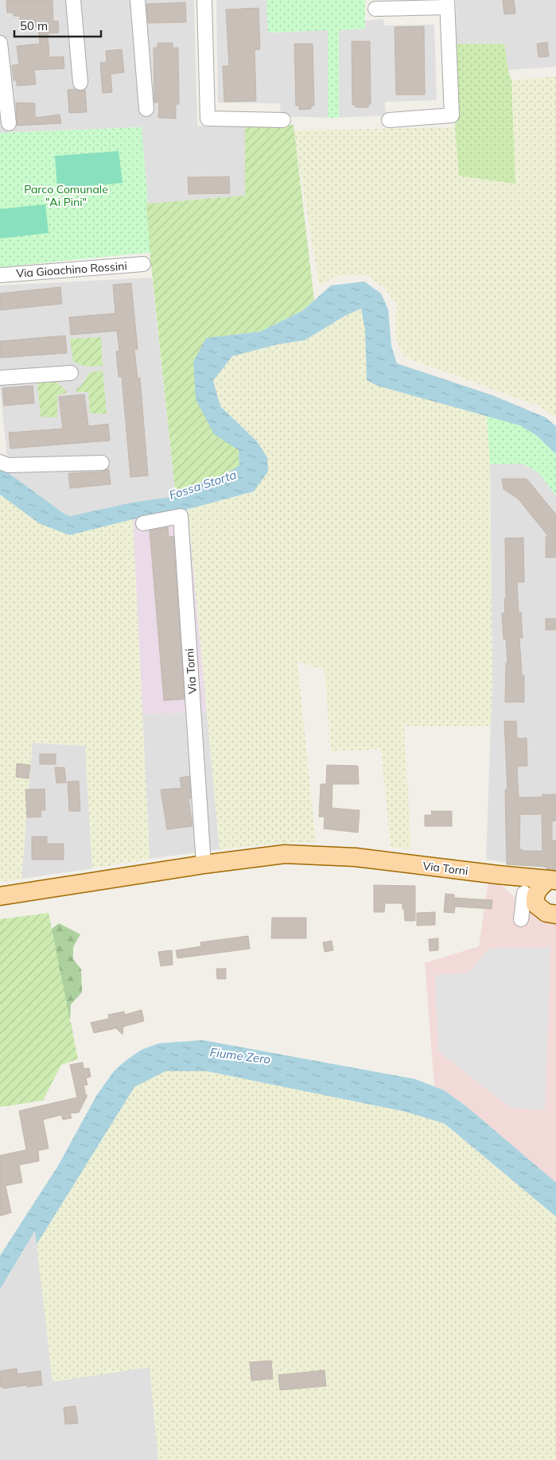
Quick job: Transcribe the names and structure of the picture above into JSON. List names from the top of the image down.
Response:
{
  "streets": {
    "main road": ["Via Torni"],
    "street": ["Via Gioachino Rossini"]
  },
  "water": ["Fossa Storta", "Fiume Zero"],
  "parks": ["Parco Comunale \"Ai Pini\""],
  "scale_bar": "50 m"
}
